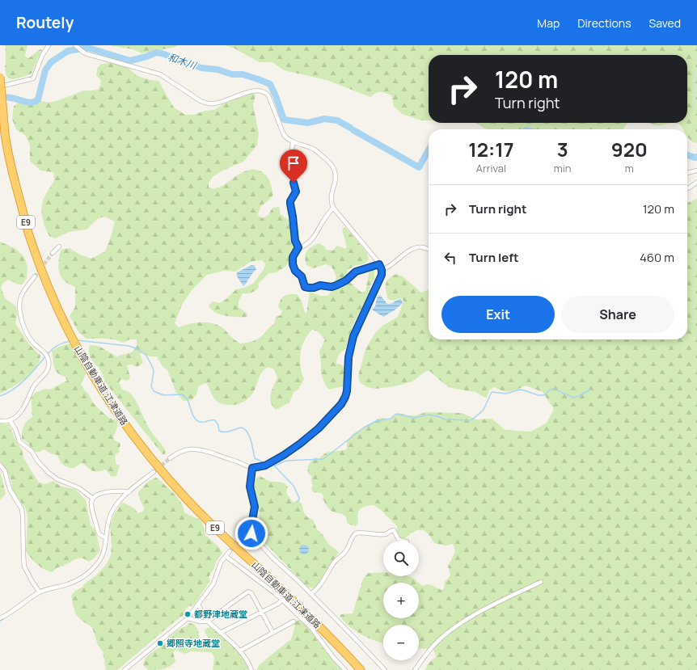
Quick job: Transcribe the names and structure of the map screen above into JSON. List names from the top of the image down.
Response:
{
  "streets": {
    "highway": ["E9", "山陰自動車道;江津道路"]
  },
  "water": ["和木川"],
  "places": ["都野津地蔵堂", "郷照寺地蔵堂"],
  "page": {
    "header": "Routely",
    "nav": ["Map", "Directions", "Saved"],
    "turn": ["120 m", "Turn right"],
    "eta": [
      "12:17",
      "Arrival",
      "3",
      "min",
      "920",
      "m"
    ],
    "list": [
      {
        "name": "Turn right",
        "value": "120 m"
      },
      {
        "name": "Turn left",
        "value": "460 m"
      }
    ],
    "buttons": ["Exit", "Share"],
    "map_buttons": ["+", "−"]
  }
}
